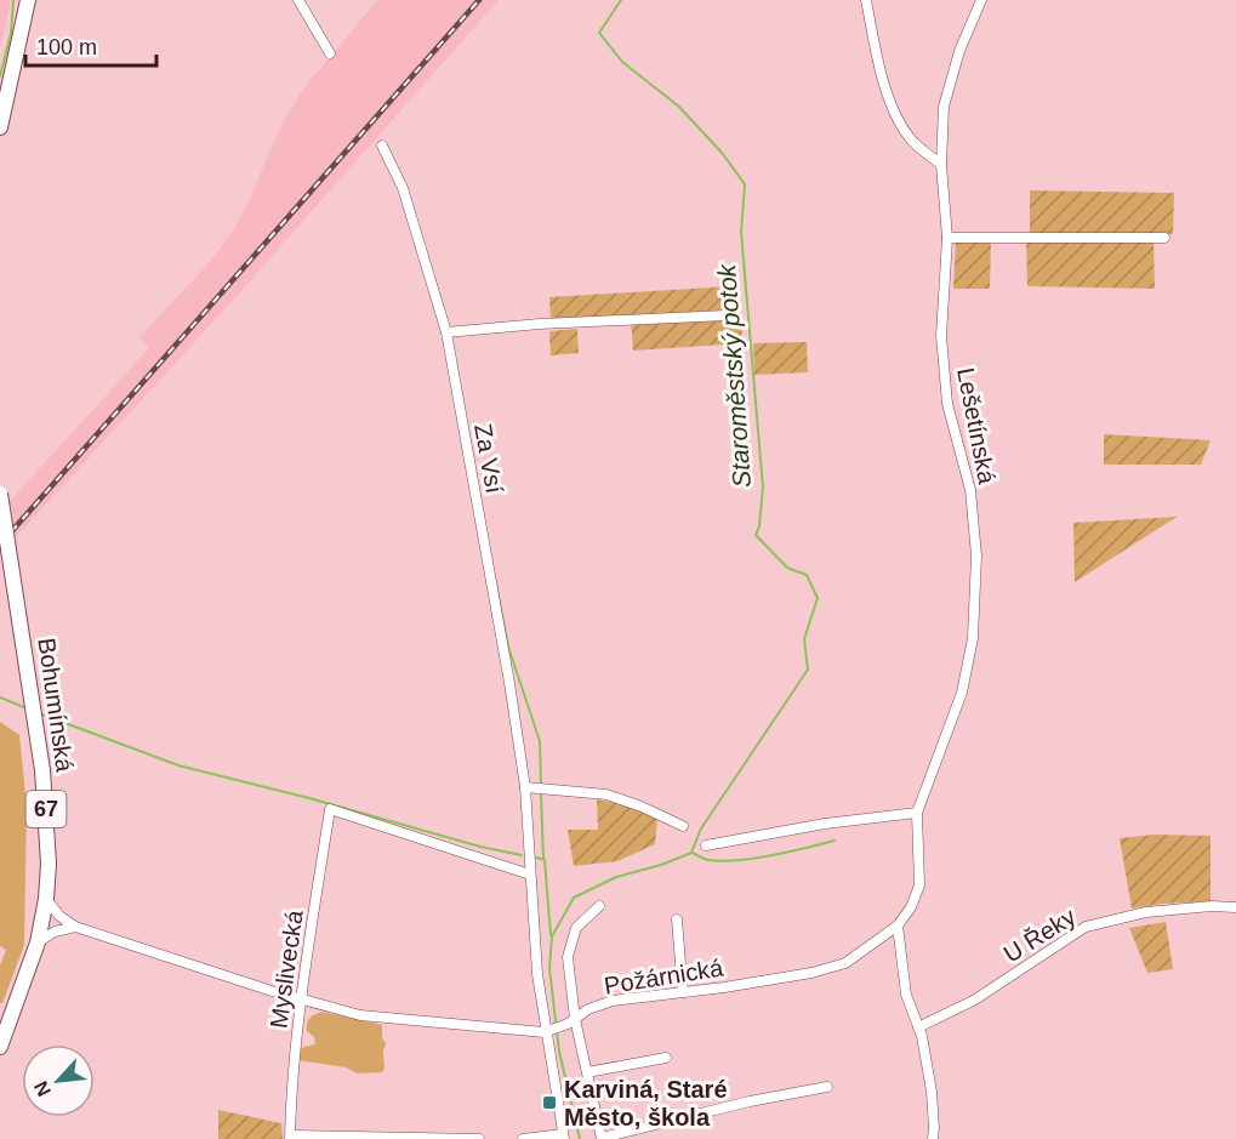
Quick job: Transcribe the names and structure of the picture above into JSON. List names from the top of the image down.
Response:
{
  "streets": {
    "main road": ["Bohumínská", "67"],
    "street": [
      "Lešetínská",
      "Za Vsí",
      "U Řeky",
      "Myslivecká",
      "Požárnická"
    ]
  },
  "crossings": [
    ["Lešetínská", "Požárnická"],
    ["Za Vsí", "Myslivecká"],
    ["Za Vsí", "Požárnická"]
  ],
  "water": ["Staroměstský potok"],
  "places": {
    "transit": ["Karviná, Staré Město, škola"]
  },
  "scale_bar": "100 m",
  "north": "bottom left"
}
